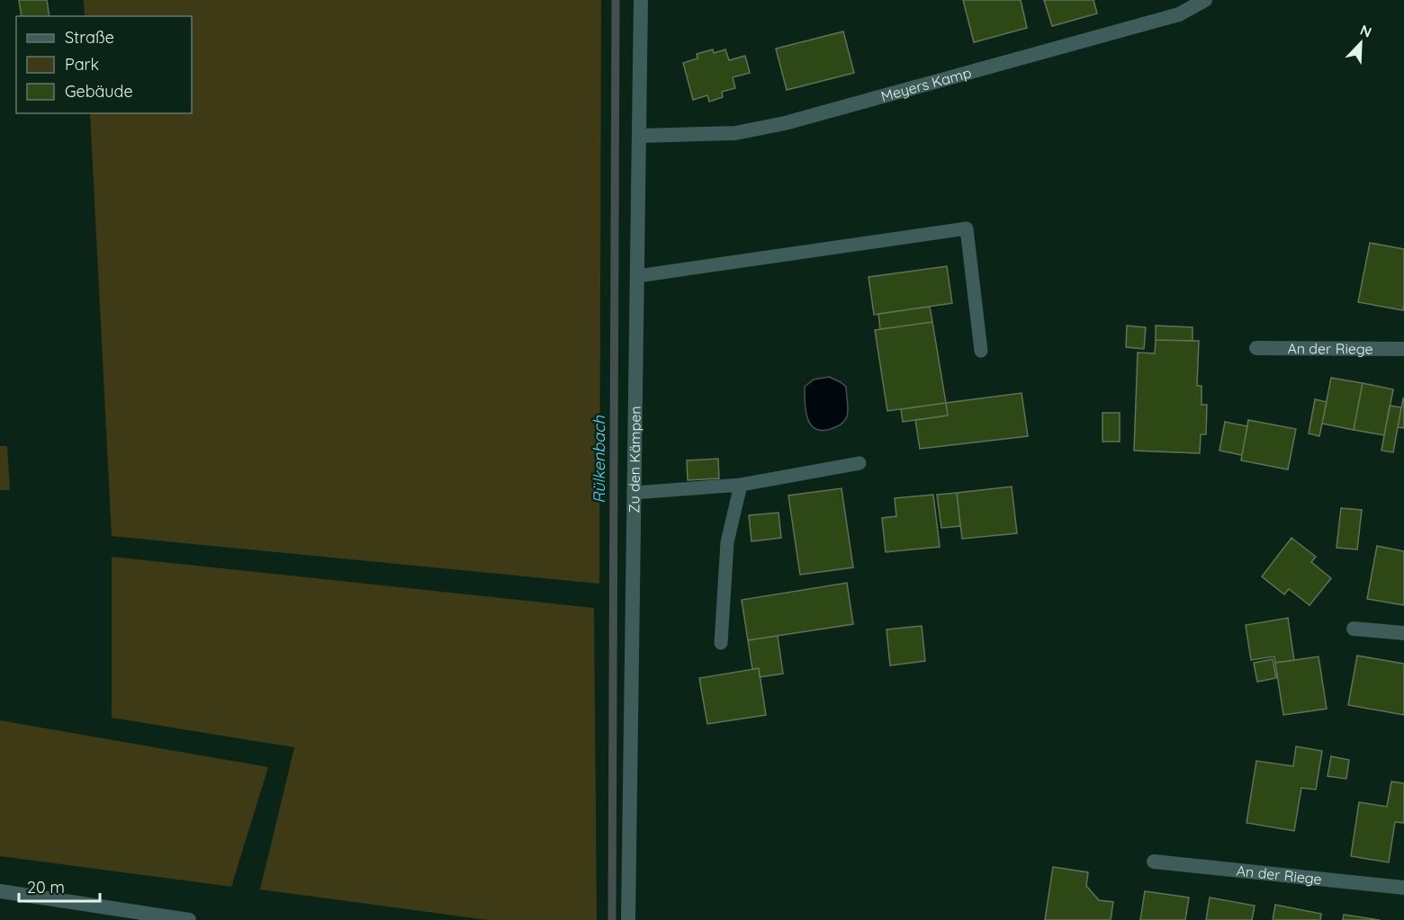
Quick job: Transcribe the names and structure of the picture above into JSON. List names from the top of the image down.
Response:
{
  "streets": {
    "street": ["Meyers Kamp", "An der Riege", "Zu den Kämpen"]
  },
  "crossings": [
    ["Meyers Kamp", "Zu den Kämpen"]
  ],
  "water": ["Rülkenbach"],
  "legend": ["Straße", "Park", "Gebäude"],
  "scale_bar": "20 m",
  "north": "top right"
}
